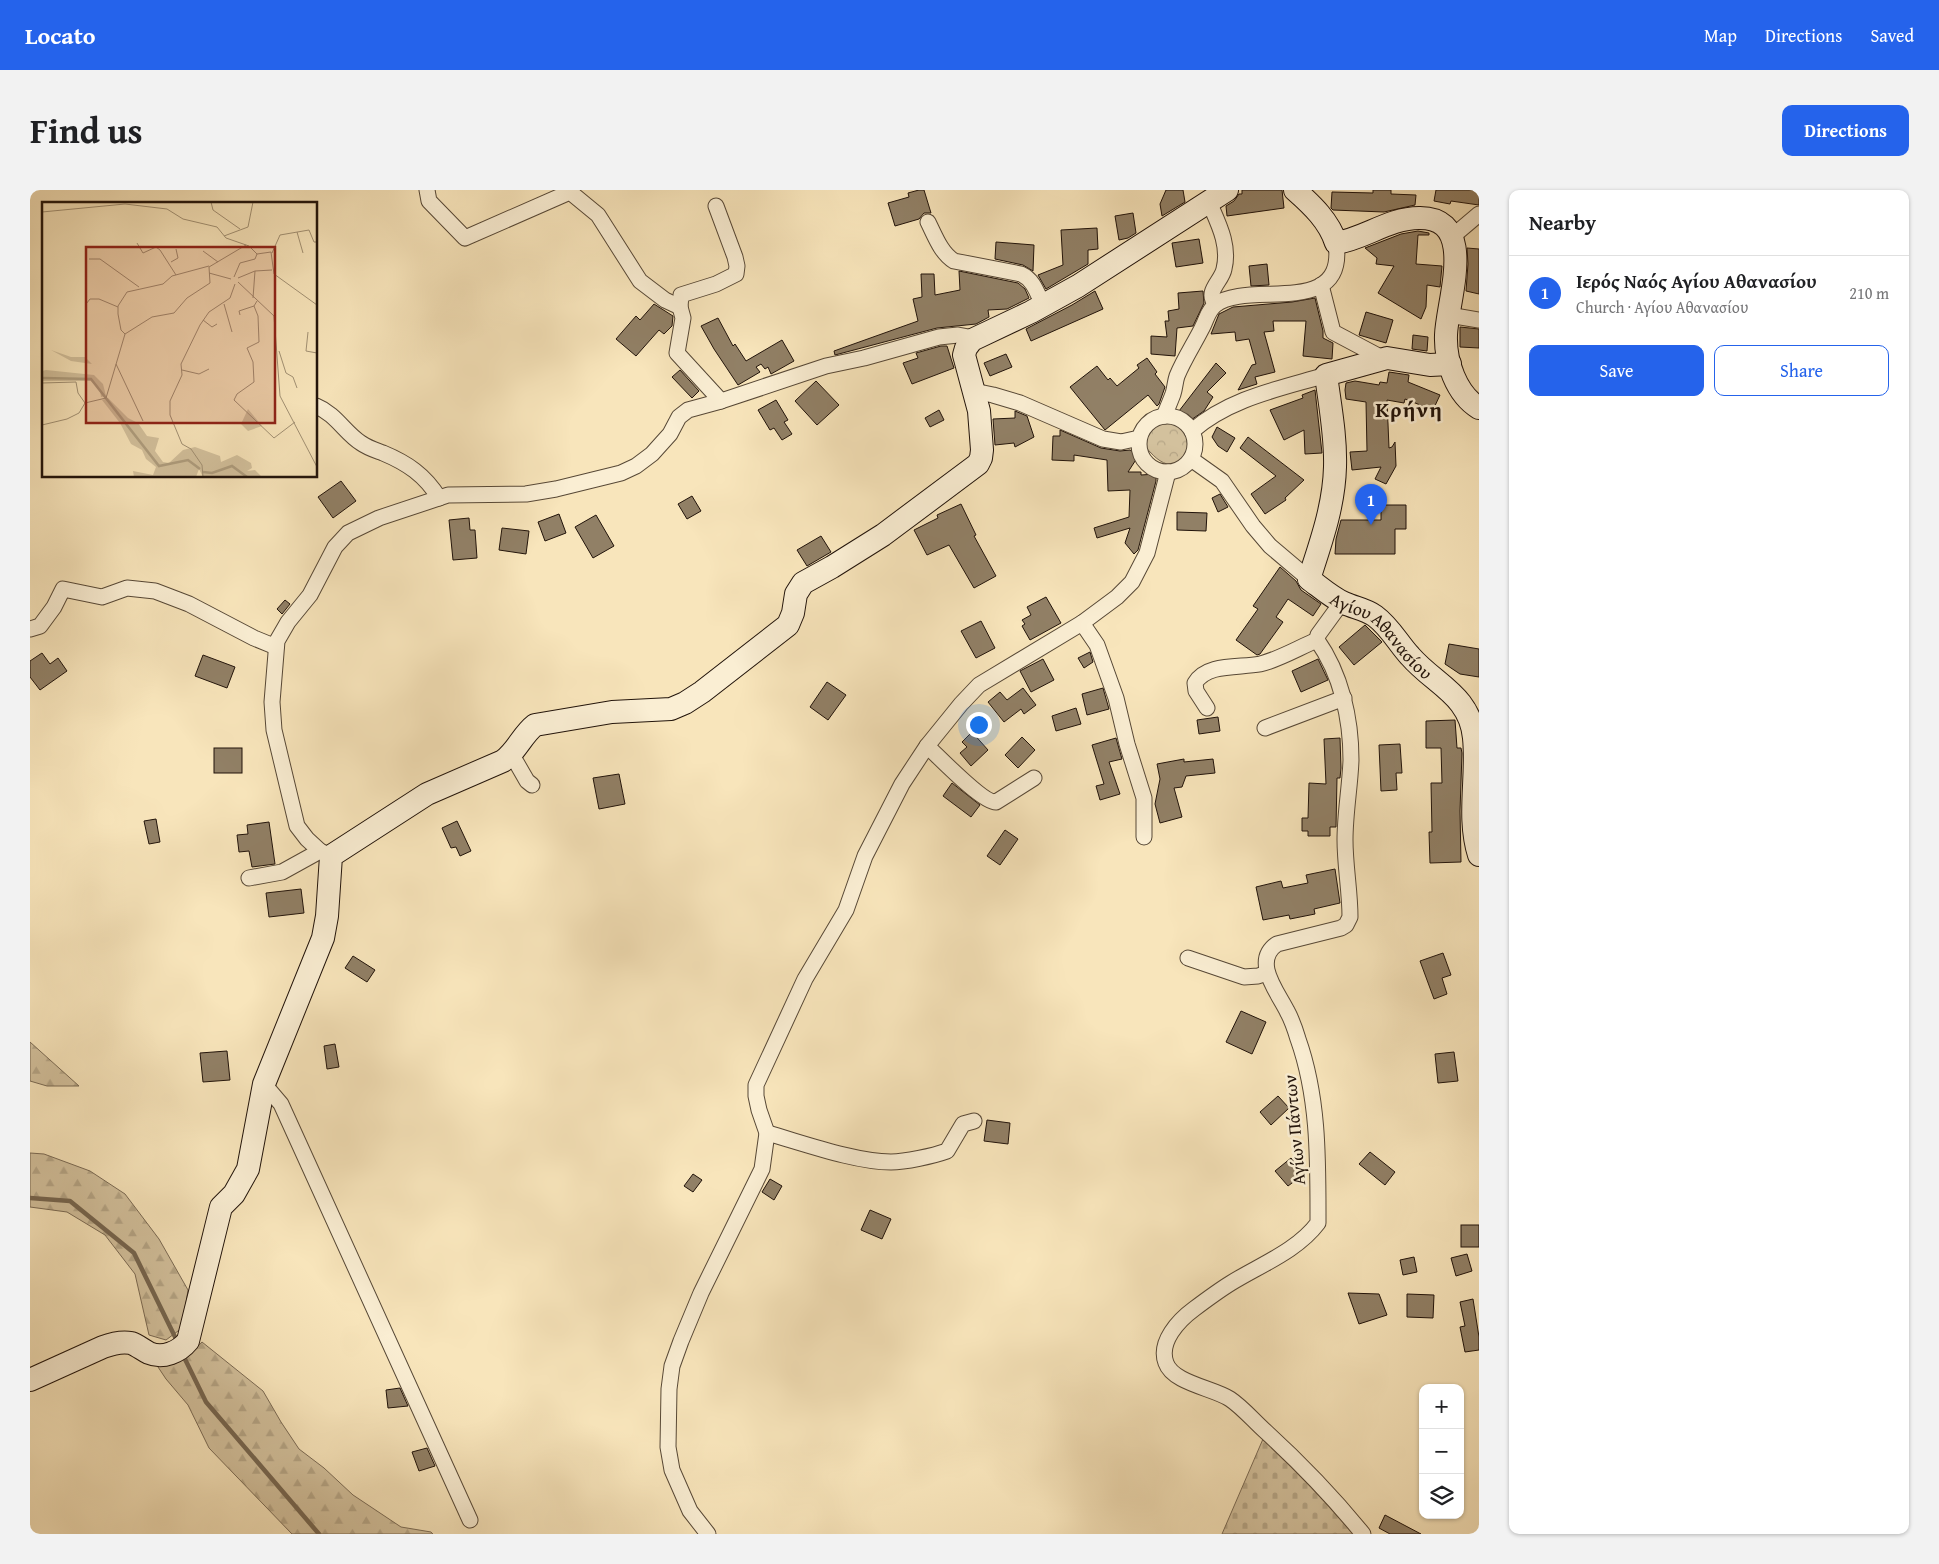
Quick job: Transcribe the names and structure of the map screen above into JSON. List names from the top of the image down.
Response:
{
  "streets": {
    "street": ["Αγίου Αθανασίου", "Αγίων Πάντων"]
  },
  "districts": ["Κρήνη"],
  "page": {
    "header": "Locato",
    "nav": ["Map", "Directions", "Saved"],
    "title": "Find us",
    "buttons": [
      "Directions",
      ["Save", "Share"]
    ],
    "heading": "Nearby",
    "list": [
      {
        "mark": "1",
        "name": "Ιερός Ναός Αγίου Αθανασίου",
        "note": "Church · Αγίου Αθανασίου",
        "value": "210 m"
      }
    ],
    "pins": "1",
    "map_buttons": ["+", "−"]
  }
}
